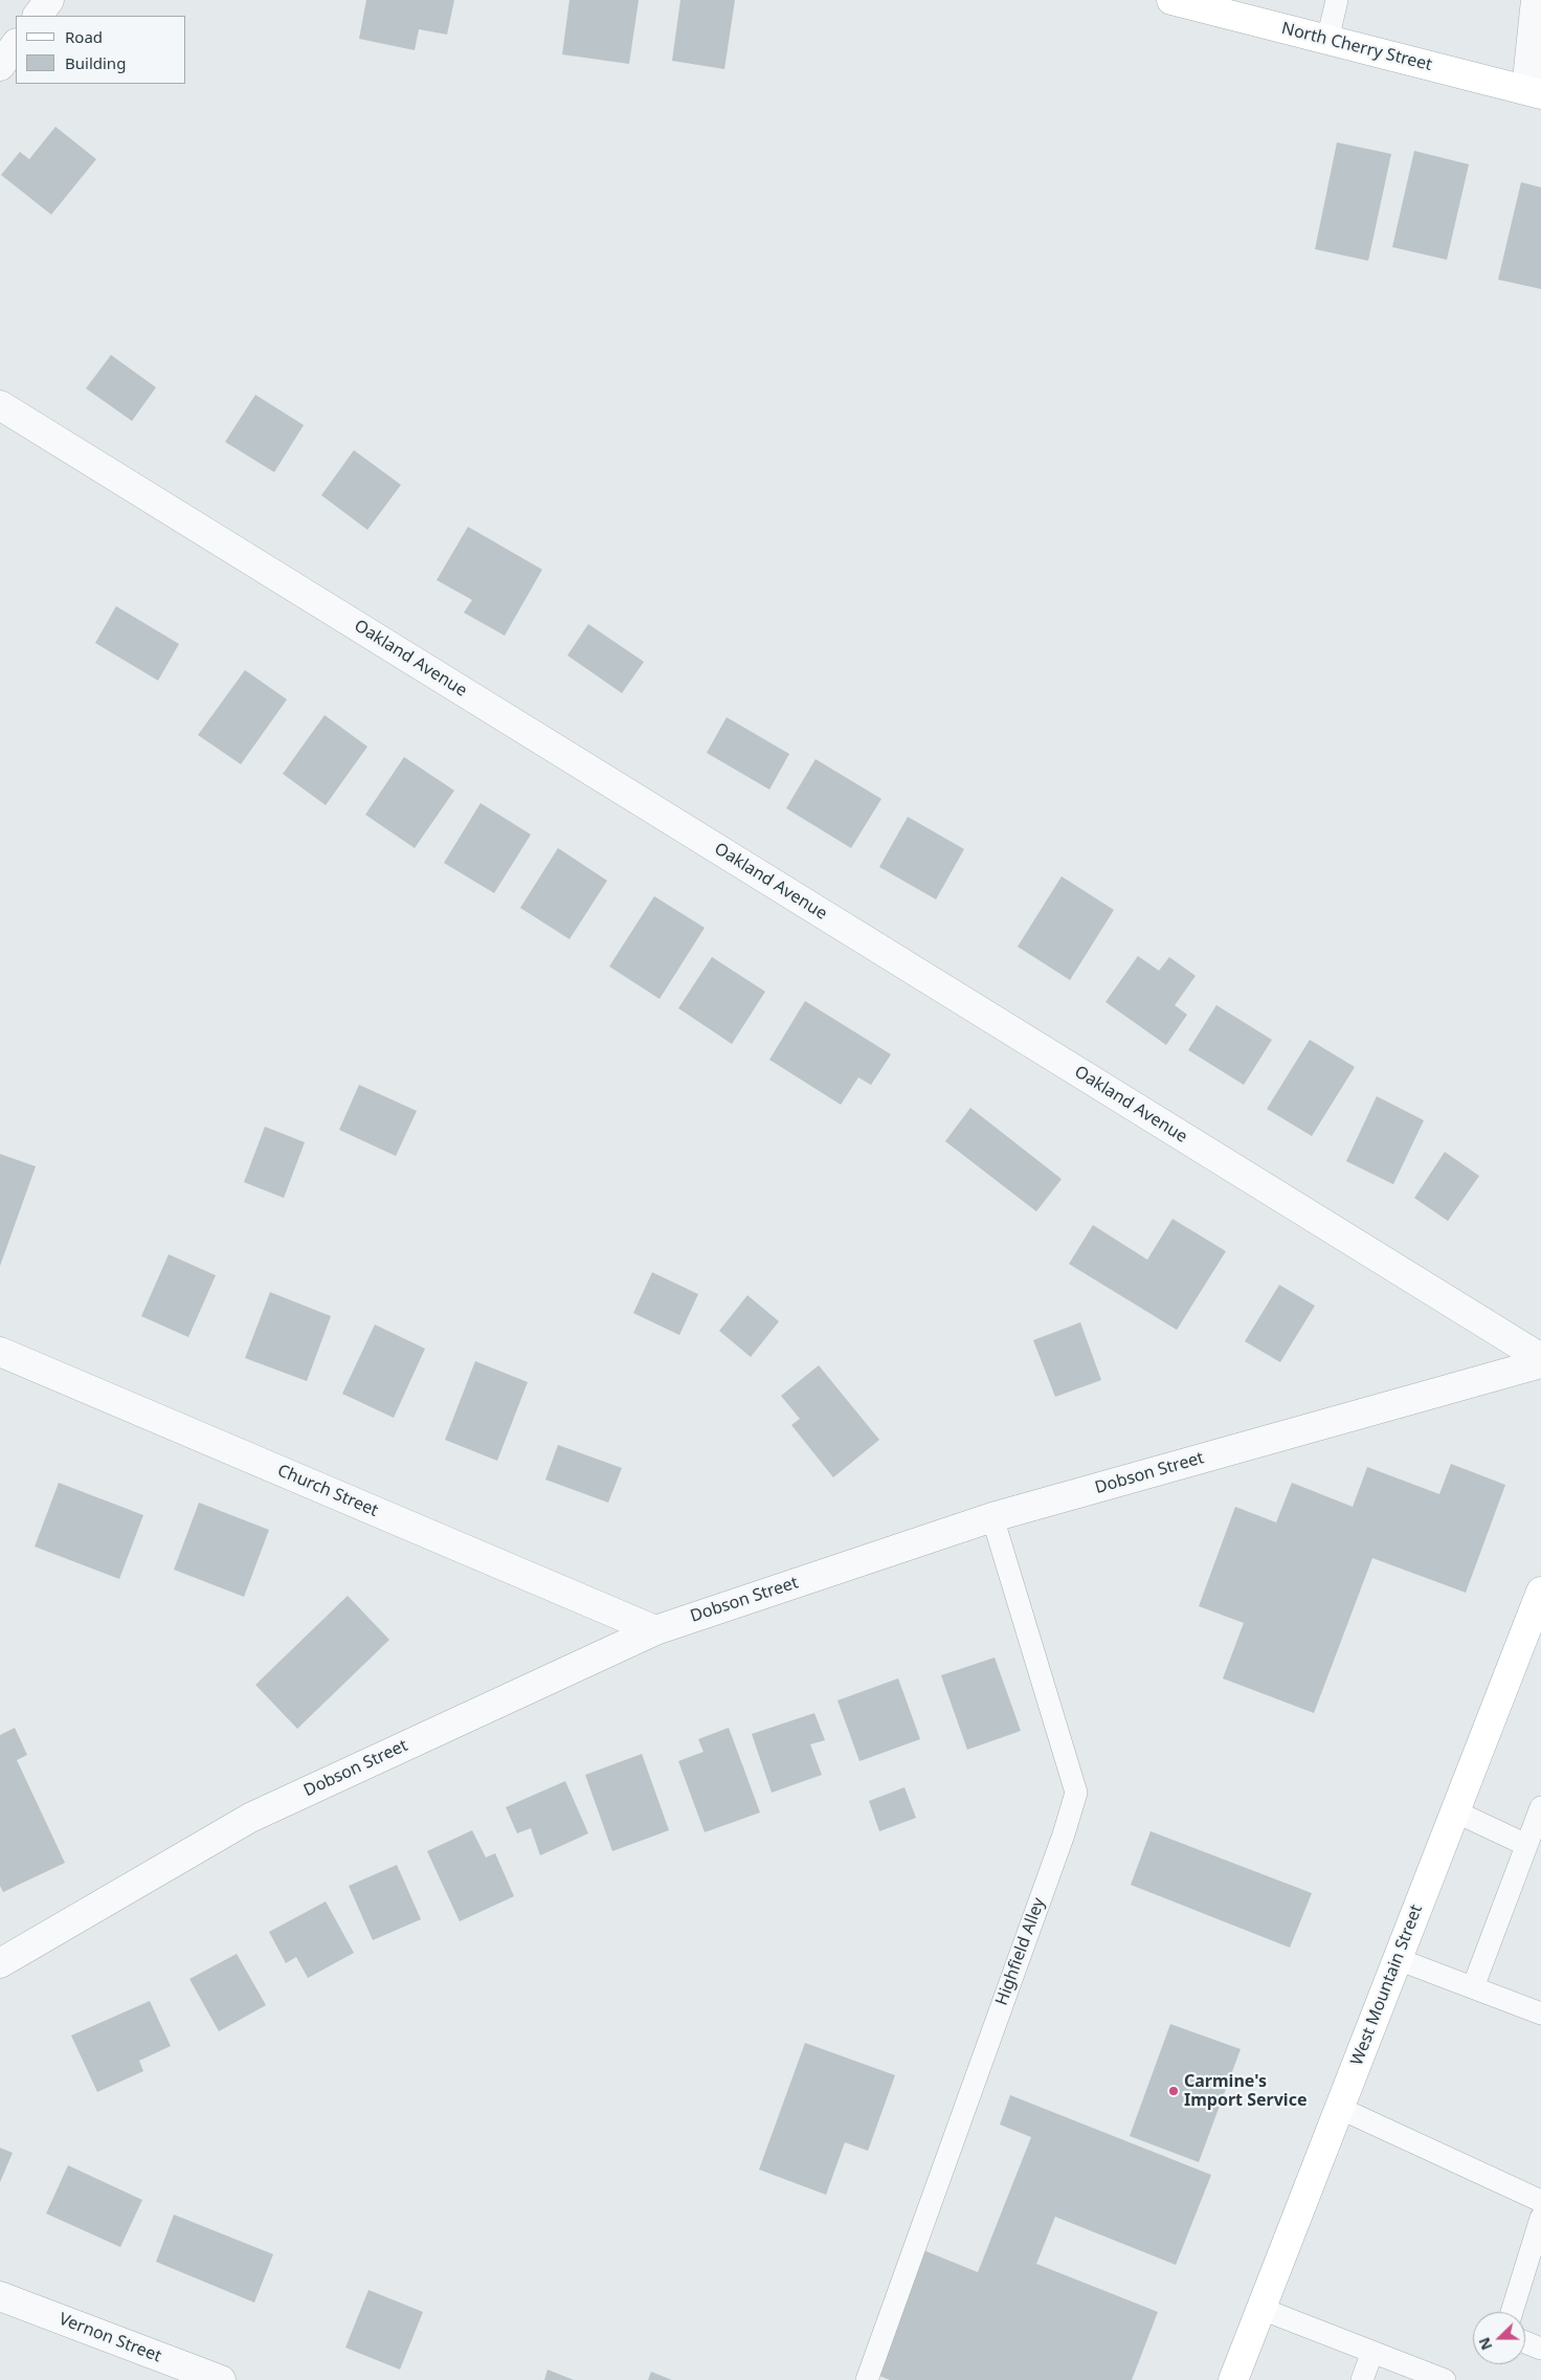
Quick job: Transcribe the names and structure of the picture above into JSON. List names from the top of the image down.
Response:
{
  "streets": {
    "main road": ["North Cherry Street", "West Mountain Street"],
    "street": [
      "Oakland Avenue",
      "Dobson Street",
      "Church Street",
      "Vernon Street"
    ],
    "lane": ["Highfield Alley"]
  },
  "crossings": [
    ["Dobson Street", "Church Street"],
    ["Dobson Street", "Highfield Alley"]
  ],
  "places": ["Carmine's Import Service"],
  "legend": ["Road", "Building"],
  "north": "left"
}
